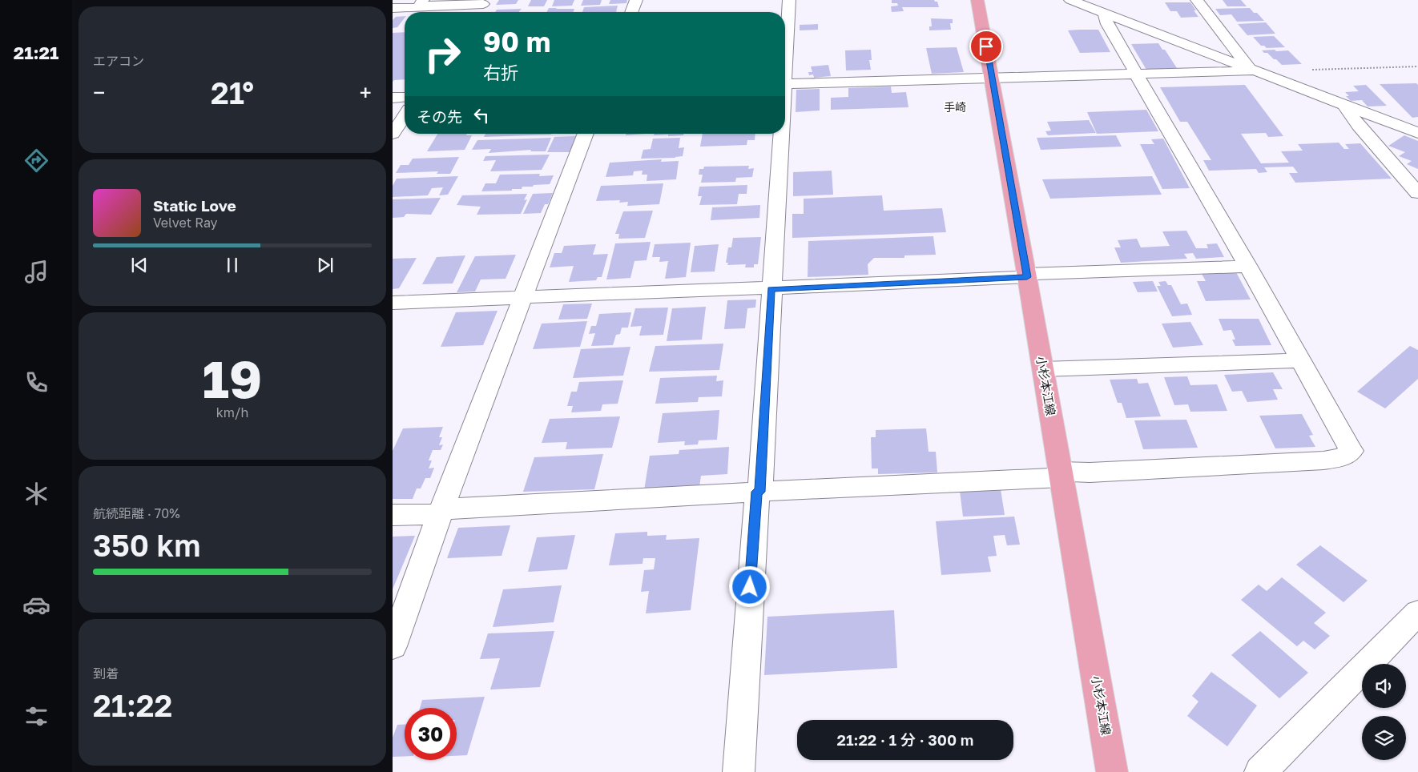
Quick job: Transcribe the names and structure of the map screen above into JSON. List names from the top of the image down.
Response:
{
  "streets": {
    "main road": ["小杉本江線"]
  },
  "districts": ["手崎"],
  "page": {
    "tabs": "21:21",
    "tile": [
      "エアコン",
      ["19", "km/h"],
      ["航続距離 · 70%", "350 km"],
      ["到着", "21:22"]
    ],
    "turn": ["90 m", "右折"],
    "heat": ["−", "21°", "+"],
    "then": "その先",
    "song": ["Static Love", "Velvet Ray"],
    "limit": "30",
    "trip": "21:22 · 1 分 · 300 m"
  }
}
